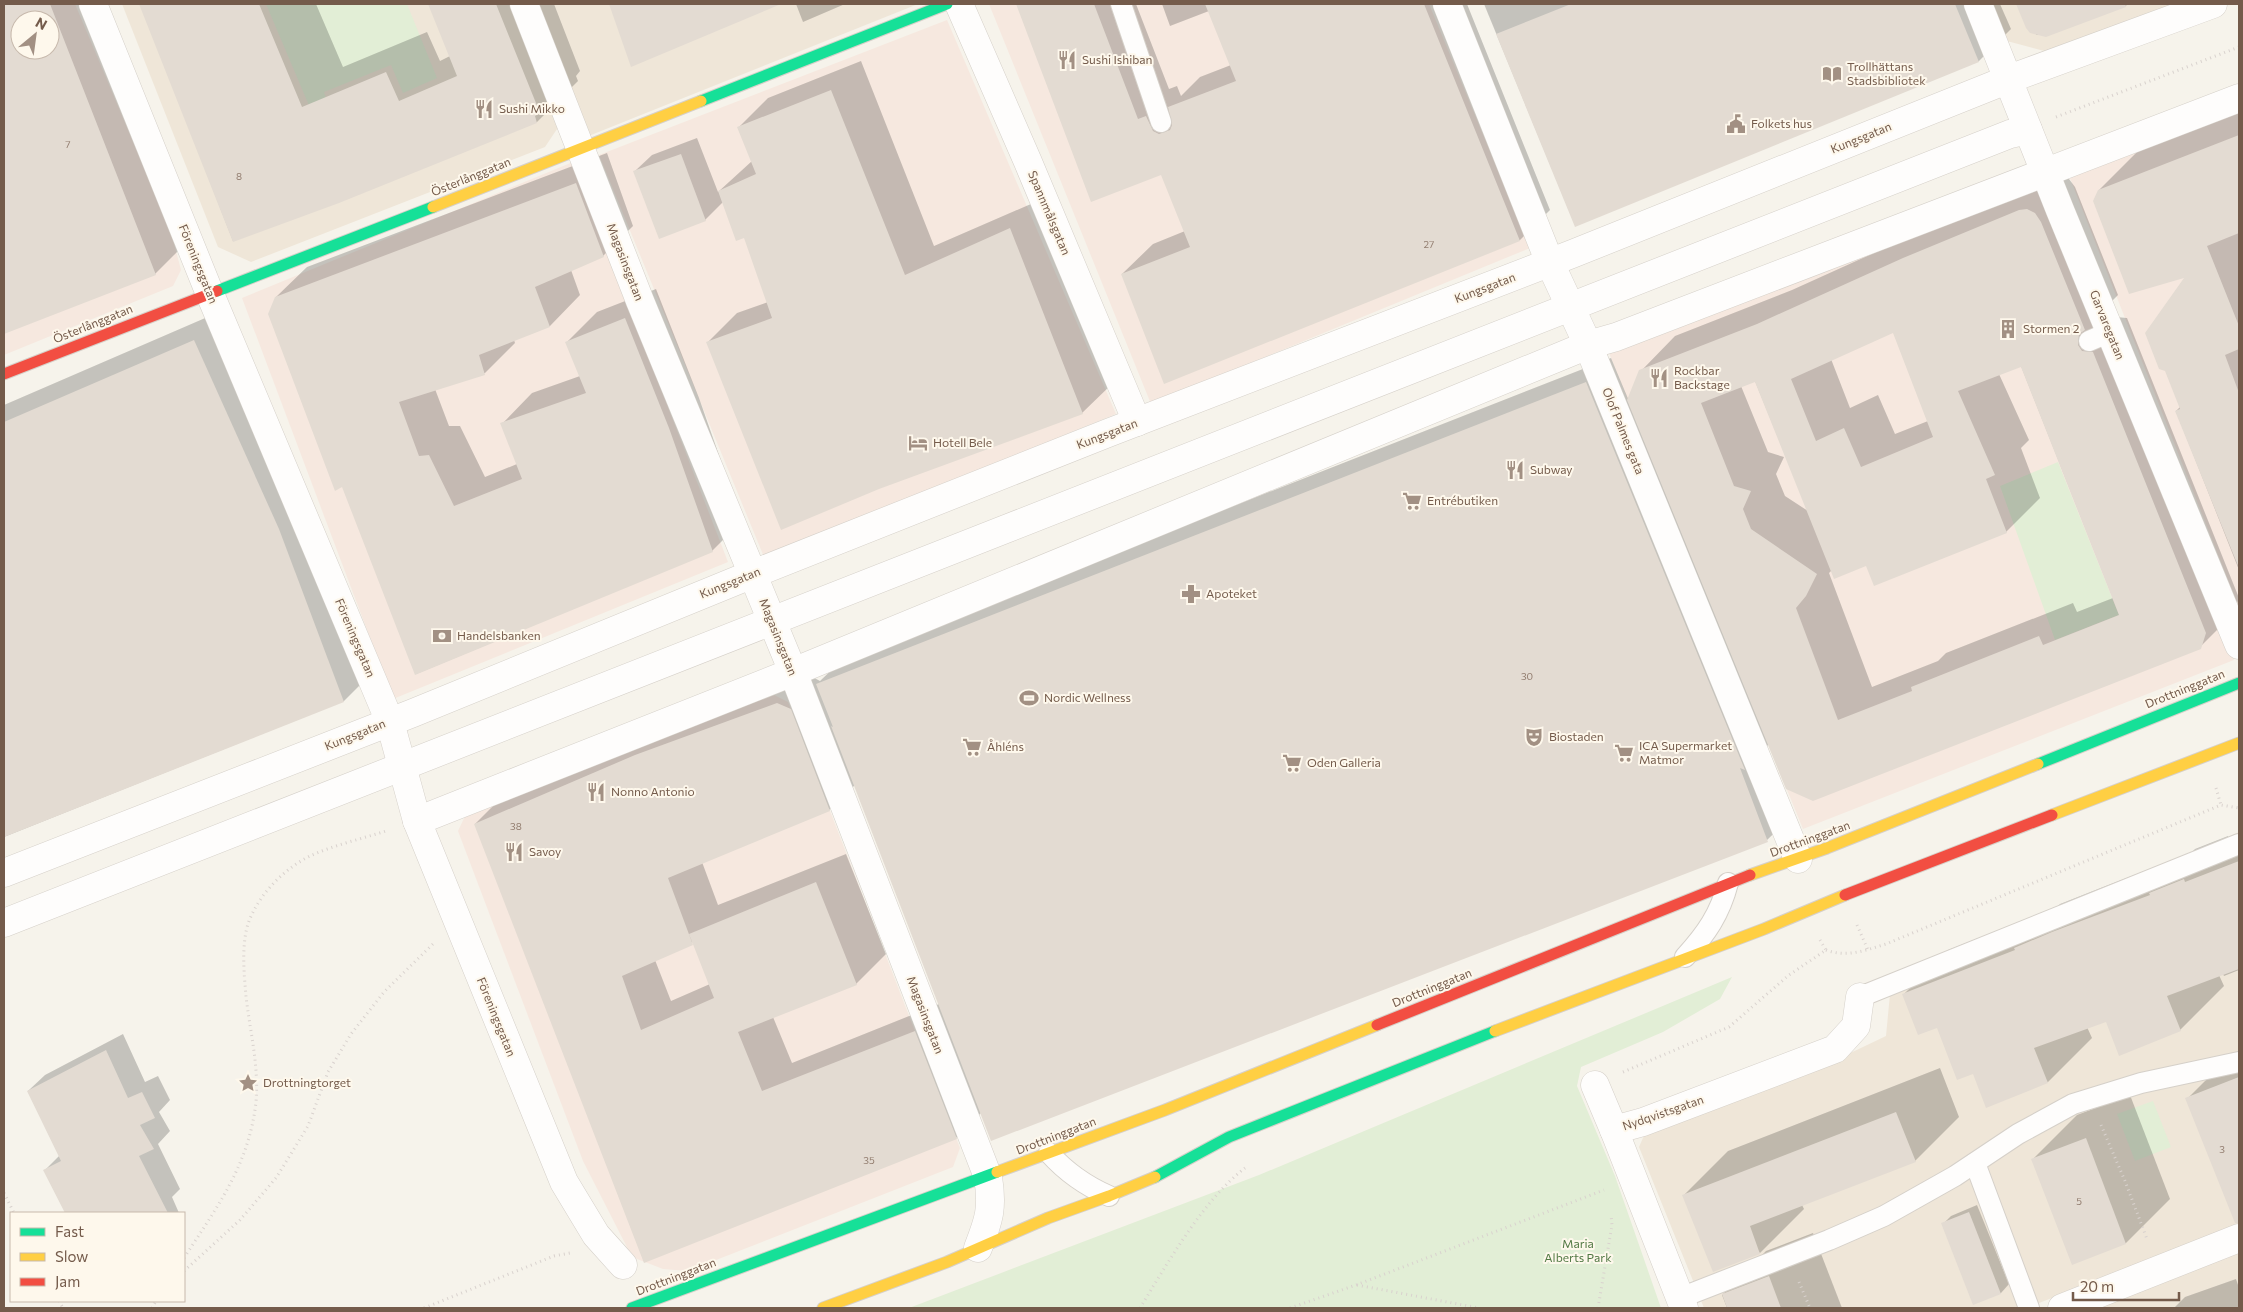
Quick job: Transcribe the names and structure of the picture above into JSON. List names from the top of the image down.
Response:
{
  "streets": {
    "street": [
      "Kungsgatan",
      "Österlånggatan",
      "Spannmålsgatan",
      "Magasinsgatan",
      "Föreningsgatan",
      "Garvaregatan",
      "Olof Palmes gata",
      "Drottninggatan",
      "Nydqvistsgatan"
    ]
  },
  "crossings": [
    ["Kungsgatan", "Spannmålsgatan"],
    ["Kungsgatan", "Magasinsgatan"],
    ["Kungsgatan", "Föreningsgatan"],
    ["Kungsgatan", "Garvaregatan"],
    ["Kungsgatan", "Olof Palmes gata"],
    ["Österlånggatan", "Magasinsgatan"],
    ["Österlånggatan", "Föreningsgatan"],
    ["Magasinsgatan", "Drottninggatan"],
    ["Olof Palmes gata", "Drottninggatan"]
  ],
  "parks": ["Maria Alberts Park"],
  "places": {
    "restaurant": [
      "Sushi Ishiban",
      "Sushi Mikko",
      "Rockbar Backstage",
      "Subway",
      "Nonno Antonio",
      "Savoy"
    ],
    "library": ["Trollhättans Stadsbibliotek"],
    "public building": ["Folkets hus"],
    "building": ["Stormen 2"],
    "hotel": ["Hotell Bele"],
    "supermarket": [
      "Entrébutiken",
      "Åhléns",
      "ICA Supermarket Matmor",
      "Oden Galleria"
    ],
    "pharmacy": ["Apoteket"],
    "bank": ["Handelsbanken"],
    "sports": ["Nordic Wellness"],
    "theatre": ["Biostaden"],
    "place": ["Drottningtorget"]
  },
  "house_numbers": [
    "7",
    "8",
    "27",
    "30",
    "38",
    "3",
    "35",
    "5"
  ],
  "legend": ["Fast", "Slow", "Jam"],
  "scale_bar": "20 m",
  "north": "top right"
}
